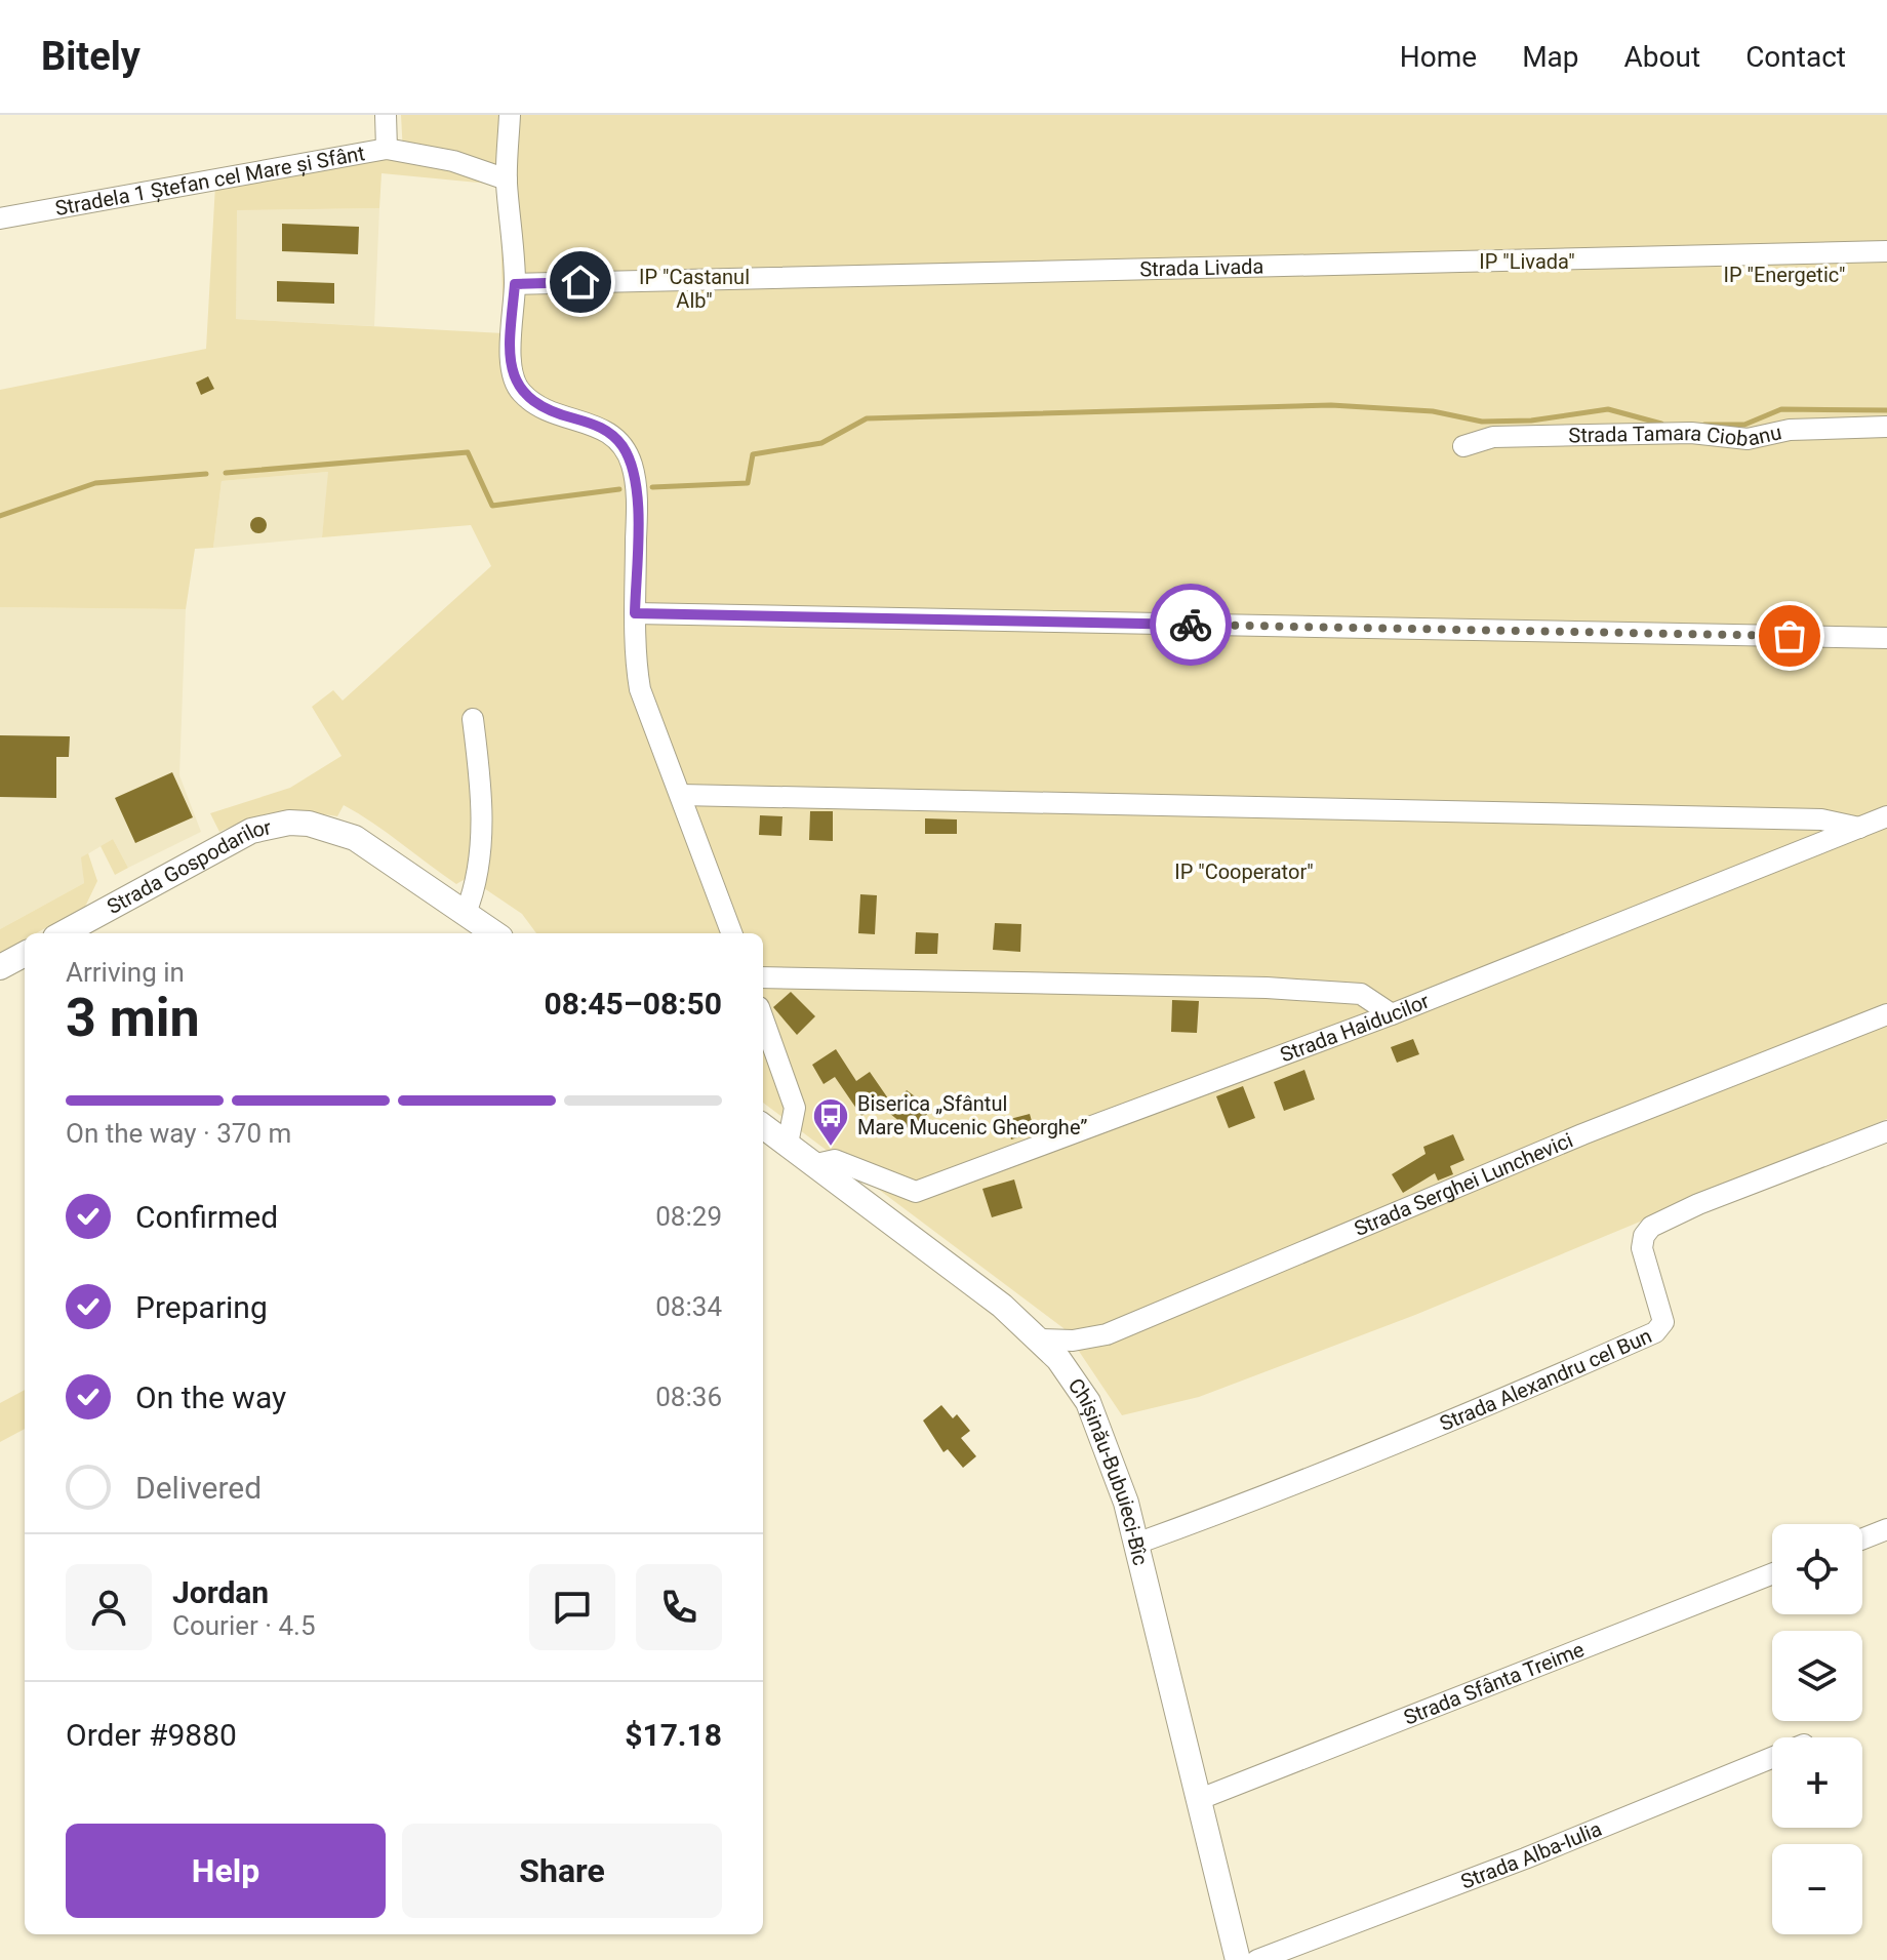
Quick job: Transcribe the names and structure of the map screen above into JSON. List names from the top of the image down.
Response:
{
  "streets": {
    "street": [
      "Stradela 1 Ștefan cel Mare și Sfânt",
      "Strada Livada",
      "Strada Tamara Ciobanu",
      "Strada Gospodarilor",
      "Strada Haiducilor",
      "Strada Serghei Lunchevici",
      "Strada Alexandru cel Bun",
      "Chișinău-Bubuieci-Bîc",
      "Strada Sfânta Treime",
      "Strada Alba-Iulia"
    ]
  },
  "crossings": [
    ["Strada Haiducilor", "Chișinău-Bubuieci-Bîc"],
    ["Strada Serghei Lunchevici", "Chișinău-Bubuieci-Bîc"],
    ["Strada Alexandru cel Bun", "Chișinău-Bubuieci-Bîc"],
    ["Chișinău-Bubuieci-Bîc", "Strada Sfânta Treime"]
  ],
  "parks": [
    "IP \"Livada\"",
    "IP \"Energetic\"",
    "IP \"Castanul Alb\"",
    "IP \"Cooperator\""
  ],
  "places": {
    "bus stop": ["Biserica „Sfântul Mare Mucenic Gheorghe”"]
  },
  "page": {
    "header": "Bitely",
    "nav": [
      "Home",
      "Map",
      "About",
      "Contact"
    ],
    "heading": ["3 min", "Arriving in", "08:45–08:50"],
    "panel": [
      "Jordan",
      "Courier · 4.5",
      "Order #9880",
      "$17.18"
    ],
    "bar": "On the way · 370 m",
    "list": [
      ["Confirmed", "08:29"],
      ["Preparing", "08:34"],
      ["On the way", "08:36"],
      "Delivered"
    ],
    "map_buttons": ["+", "−"],
    "buttons": ["Help", "Share"]
  }
}
